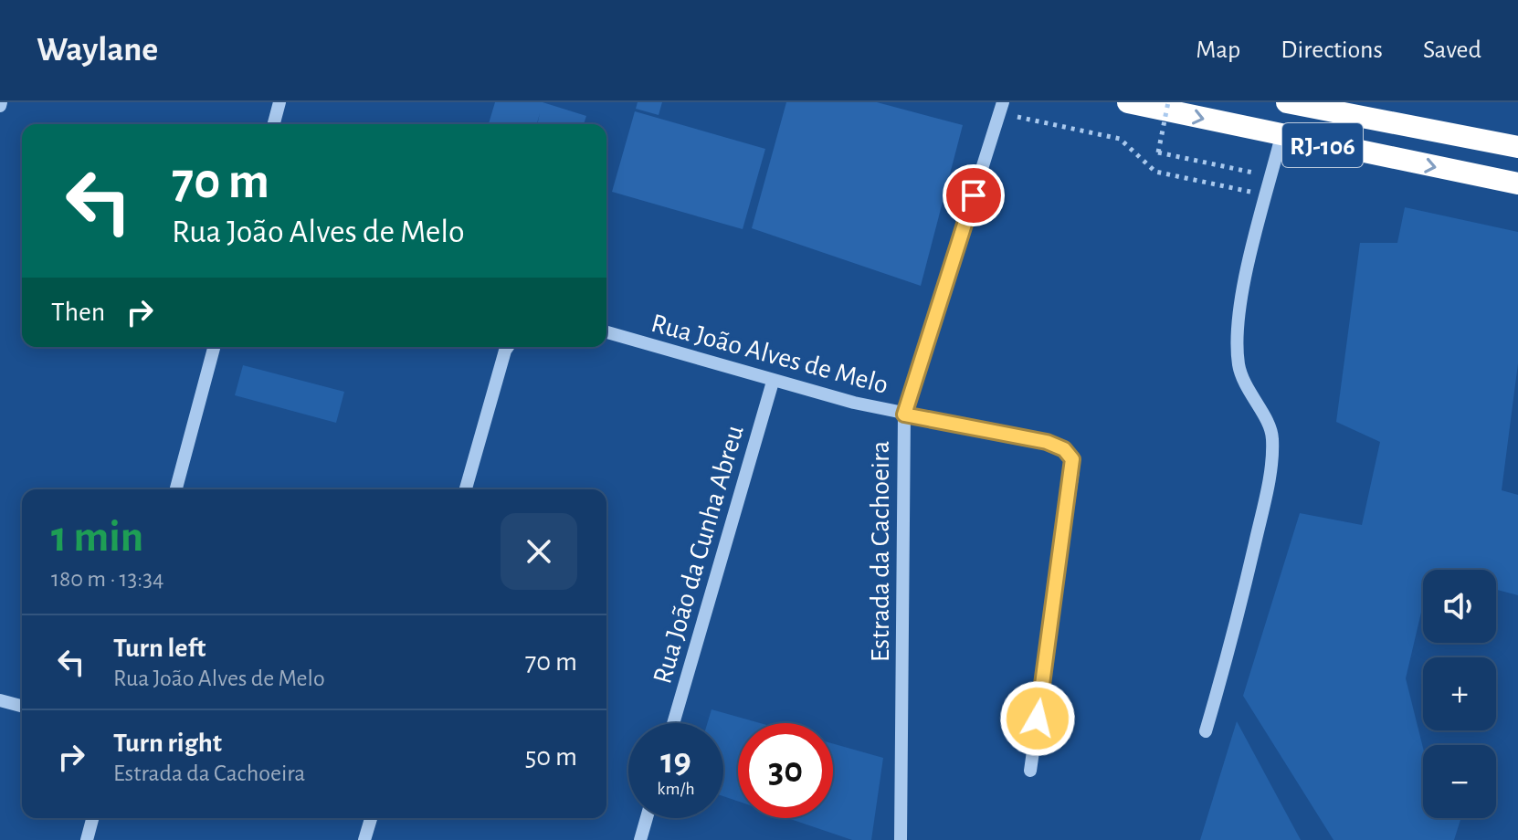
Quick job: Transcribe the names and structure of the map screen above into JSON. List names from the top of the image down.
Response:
{
  "streets": {
    "highway": ["RJ-106"],
    "street": ["Rua João Alves de Melo", "Estrada da Cachoeira", "Rua João da Cunha Abreu"]
  },
  "crossings": [
    ["Rua João Alves de Melo", "Estrada da Cachoeira"],
    ["Rua João Alves de Melo", "Rua João da Cunha Abreu"]
  ],
  "page": {
    "header": "Waylane",
    "nav": ["Map", "Directions", "Saved"],
    "turn": ["70 m", "Rua João Alves de Melo"],
    "then": "Then",
    "heading": ["1 min", "180 m · 13:34"],
    "map_buttons": ["+", "−"],
    "list": [
      {
        "name": "Turn left",
        "note": "Rua João Alves de Melo",
        "value": "70 m"
      },
      {
        "name": "Turn right",
        "note": "Estrada da Cachoeira",
        "value": "50 m"
      }
    ],
    "speed": "19 km/h",
    "limit": "30"
  }
}
